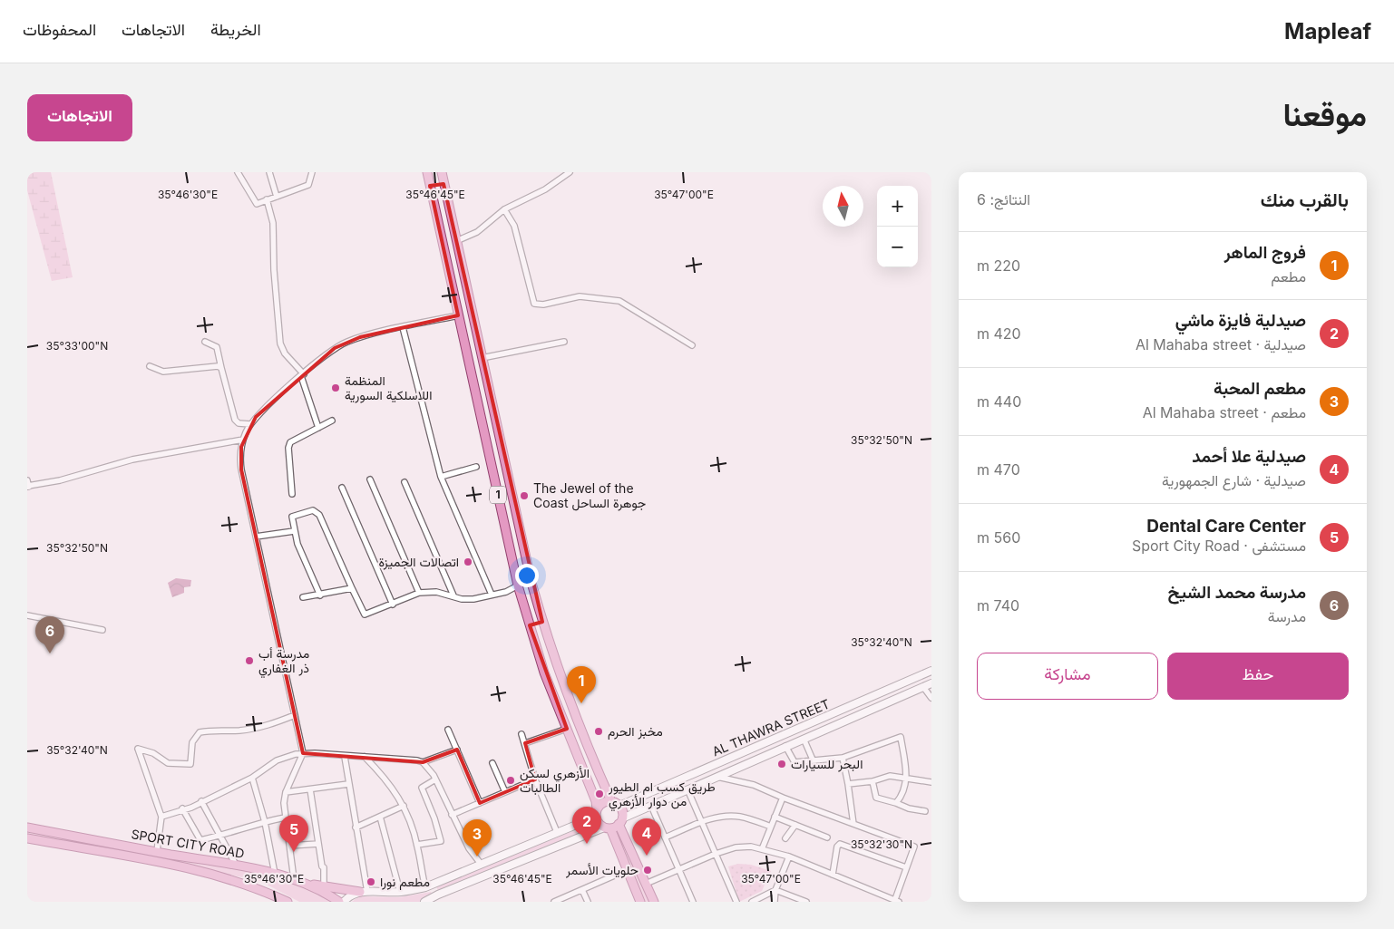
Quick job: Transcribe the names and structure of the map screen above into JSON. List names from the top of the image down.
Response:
{
  "streets": {
    "main road": ["1", "AL THAWRA STREET", "SPORT CITY ROAD"]
  },
  "crossings": [
    ["1", "AL THAWRA STREET"]
  ],
  "places": [
    "المنظمة اللاسلكية السورية",
    "The Jewel of the Coast جوهرة الساحل",
    "اتصالات الجميزة",
    "مدرسة أب ذر الغفاري",
    "مخبز الحرم",
    "البحر للسيارات",
    "الأزهري لسكن الطالبات",
    "طريق كسب ام الطيور من دوار الأزهري",
    "حلويات الأسمر",
    "مطعم نورا"
  ],
  "north": "top",
  "page": {
    "header": "Mapleaf",
    "nav": ["الخريطة", "الاتجاهات", "المحفوظات"],
    "title": "موقعنا",
    "buttons": [
      "الاتجاهات",
      ["حفظ", "مشاركة"]
    ],
    "heading": ["بالقرب منك", "النتائج: 6"],
    "map_buttons": ["+", "−"],
    "list": [
      {
        "mark": "1",
        "name": "فروج الماهر",
        "note": "مطعم",
        "value": "220 m"
      },
      {
        "mark": "2",
        "name": "صيدلية فايزة ماشي",
        "note": "صيدلية · Al Mahaba street",
        "value": "420 m"
      },
      {
        "mark": "3",
        "name": "مطعم المحبة",
        "note": "مطعم · Al Mahaba street",
        "value": "440 m"
      },
      {
        "mark": "4",
        "name": "صيدلية علا أحمد",
        "note": "صيدلية · شارع الجمهورية",
        "value": "470 m"
      },
      {
        "mark": "5",
        "name": "Dental Care Center",
        "note": "مستشفى · Sport City Road",
        "value": "560 m"
      },
      {
        "mark": "6",
        "name": "مدرسة محمد الشيخ",
        "note": "مدرسة",
        "value": "740 m"
      }
    ],
    "pins": [
      "6",
      "1",
      "2",
      "5",
      "4",
      "3"
    ]
  },
  "coordinates": [
    "35°46'30\"E",
    "35°46'45\"E",
    "35°47'00\"E",
    "35°33'00\"N",
    "35°32'50\"N",
    "35°32'40\"N",
    "35°32'30\"N"
  ]
}
